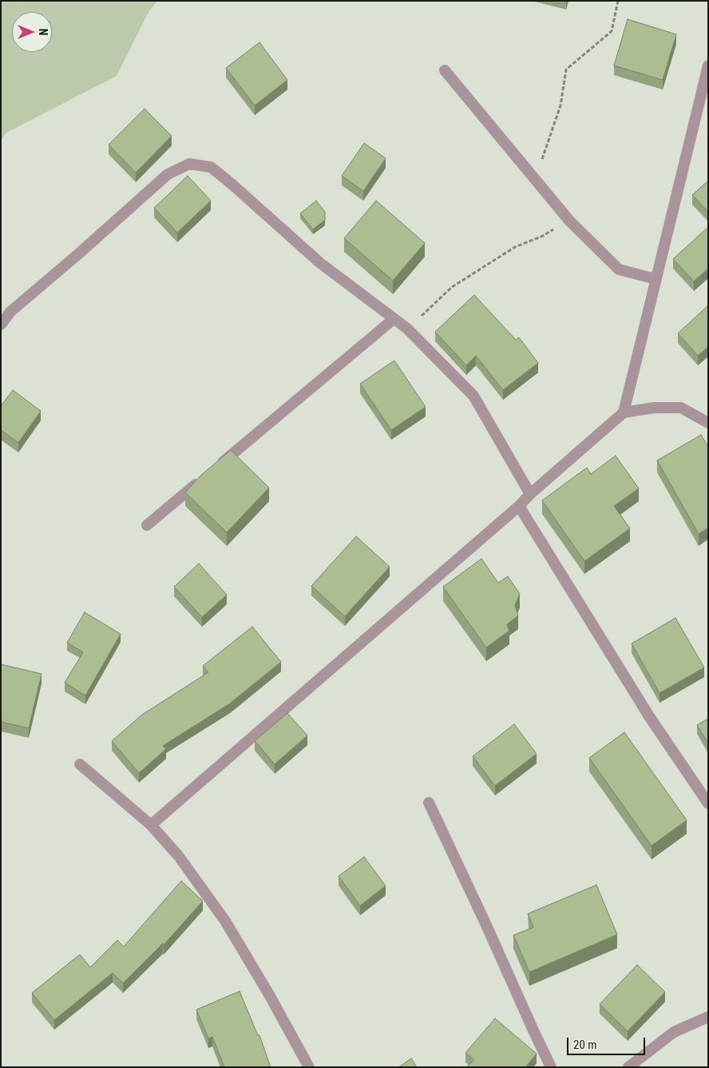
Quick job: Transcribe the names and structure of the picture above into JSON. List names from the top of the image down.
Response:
{
  "scale_bar": "20 m",
  "north": "right"
}
